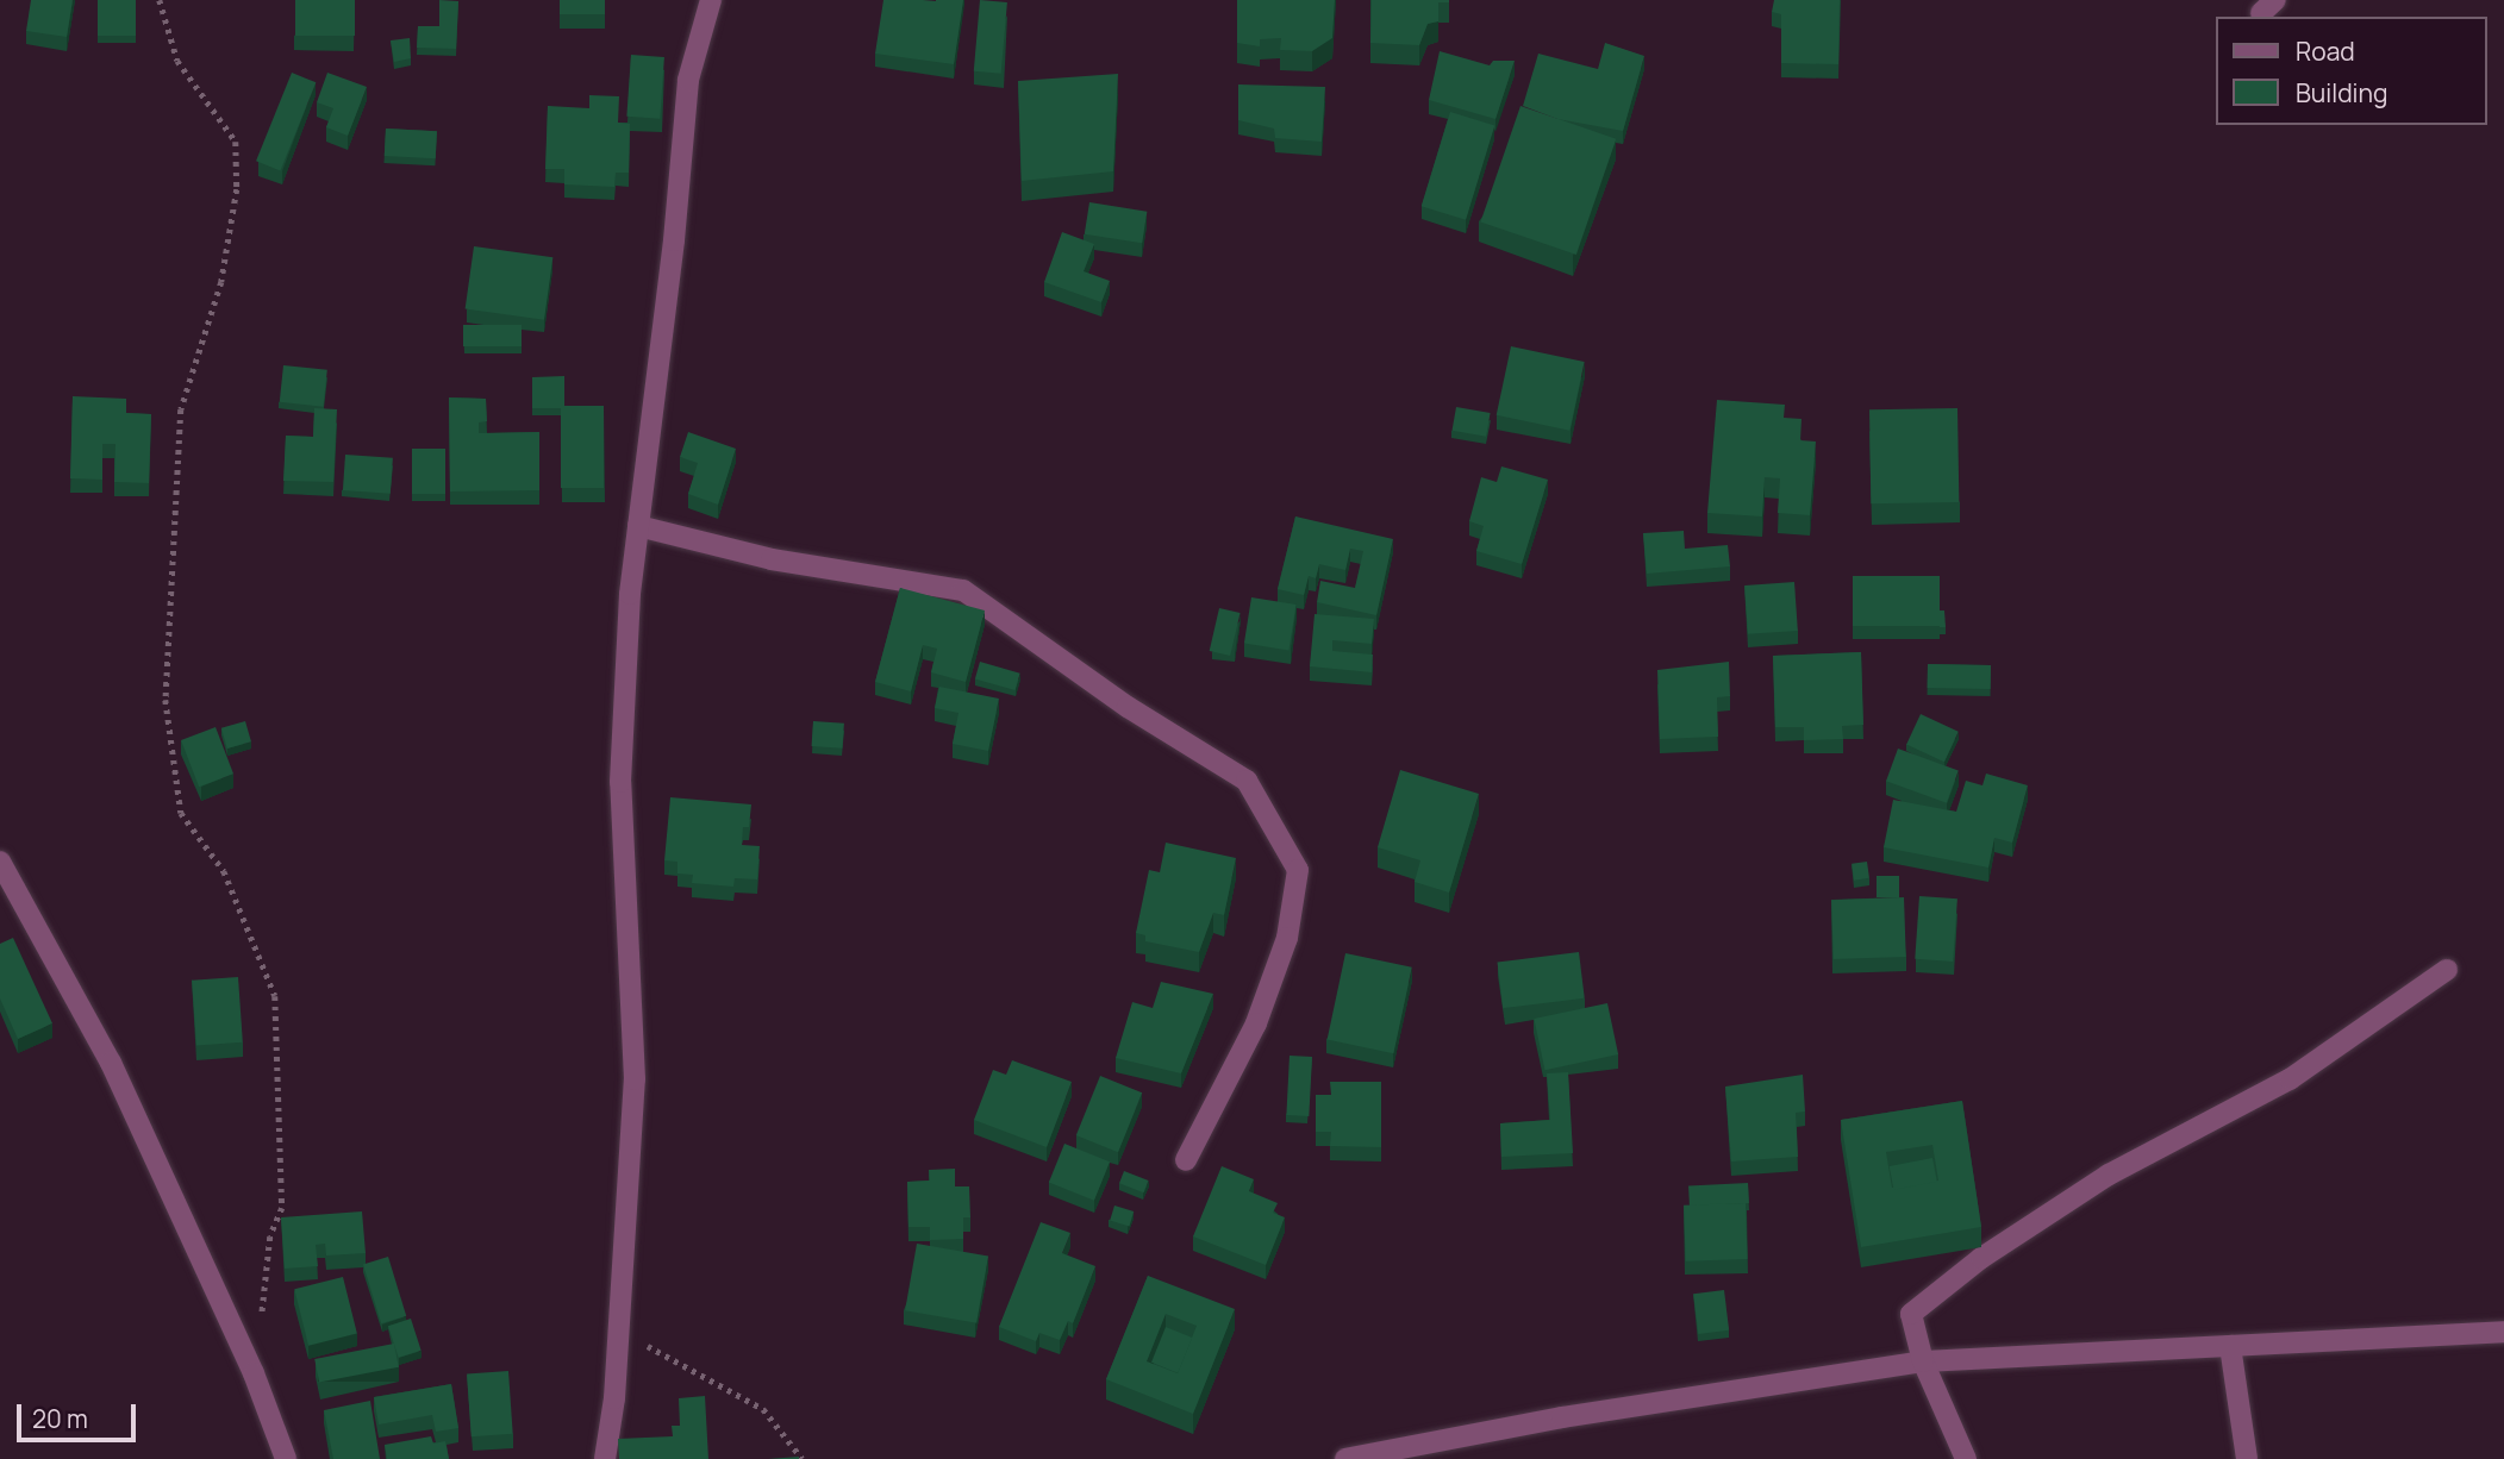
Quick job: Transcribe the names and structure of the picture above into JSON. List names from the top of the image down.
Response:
{
  "legend": ["Road", "Building"],
  "scale_bar": "20 m"
}
